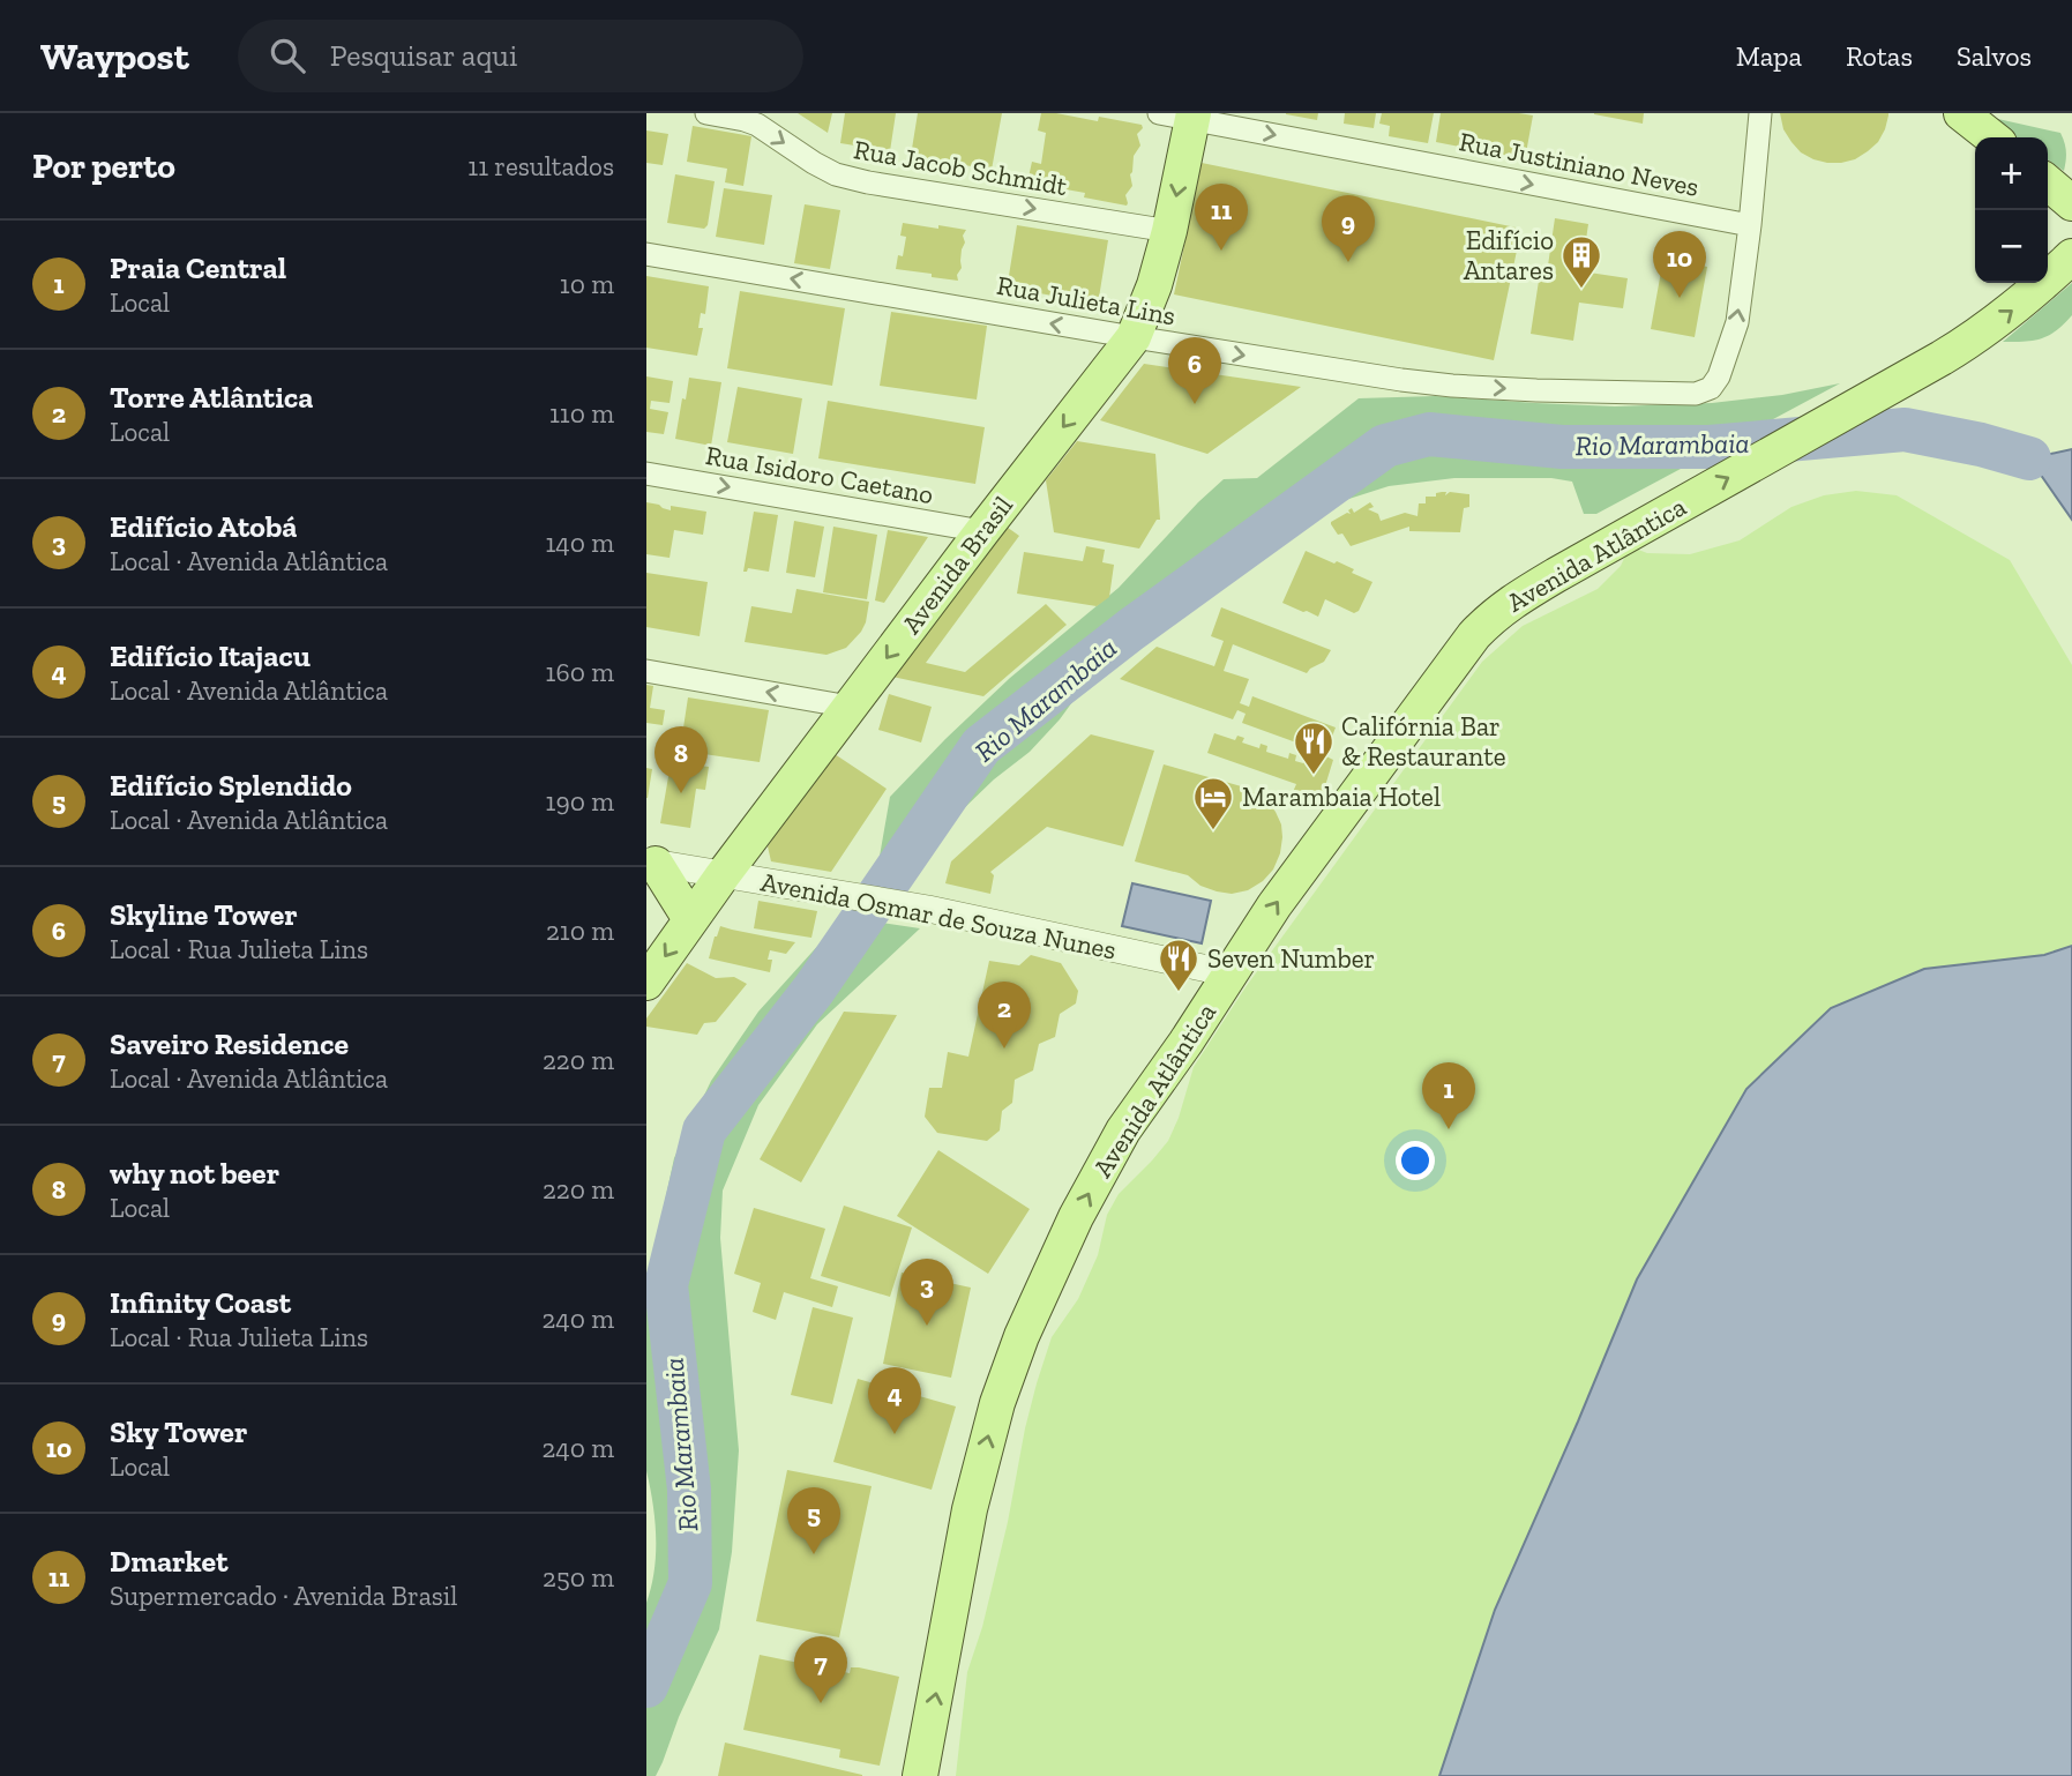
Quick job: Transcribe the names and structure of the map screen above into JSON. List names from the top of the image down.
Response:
{
  "streets": {
    "main road": ["Avenida Atlântica", "Avenida Brasil"],
    "street": [
      "Rua Justiniano Neves",
      "Rua Jacob Schmidt",
      "Rua Julieta Lins",
      "Rua Isidoro Caetano",
      "Avenida Osmar de Souza Nunes"
    ]
  },
  "crossings": [
    ["Rua Justiniano Neves", "Rua Julieta Lins"],
    ["Rua Justiniano Neves", "Avenida Brasil"],
    ["Rua Jacob Schmidt", "Avenida Brasil"],
    ["Rua Julieta Lins", "Avenida Brasil"],
    ["Rua Isidoro Caetano", "Avenida Brasil"],
    ["Avenida Atlântica", "Avenida Osmar de Souza Nunes"],
    ["Avenida Brasil", "Avenida Osmar de Souza Nunes"]
  ],
  "one_way": [
    "Rua Justiniano Neves",
    "Rua Jacob Schmidt",
    "Avenida Atlântica",
    "Avenida Brasil"
  ],
  "water": ["Rio Marambaia"],
  "places": {
    "building": ["Edifício Antares"],
    "restaurant": ["Califórnia Bar & Restaurante", "Seven Number"],
    "hotel": ["Marambaia Hotel"]
  },
  "page": {
    "header": "Waypost",
    "search": "Pesquisar aqui",
    "nav": ["Mapa", "Rotas", "Salvos"],
    "heading": ["Por perto", "11 resultados"],
    "map_buttons": ["+", "−"],
    "pins": [
      "11",
      "9",
      "10",
      "6",
      "8",
      "2",
      "1",
      "3",
      "4",
      "5",
      "7"
    ],
    "list": [
      {
        "mark": "1",
        "name": "Praia Central",
        "note": "Local",
        "value": "10 m"
      },
      {
        "mark": "2",
        "name": "Torre Atlântica",
        "note": "Local",
        "value": "110 m"
      },
      {
        "mark": "3",
        "name": "Edifício Atobá",
        "note": "Local · Avenida Atlântica",
        "value": "140 m"
      },
      {
        "mark": "4",
        "name": "Edifício Itajacu",
        "note": "Local · Avenida Atlântica",
        "value": "160 m"
      },
      {
        "mark": "5",
        "name": "Edifício Splendido",
        "note": "Local · Avenida Atlântica",
        "value": "190 m"
      },
      {
        "mark": "6",
        "name": "Skyline Tower",
        "note": "Local · Rua Julieta Lins",
        "value": "210 m"
      },
      {
        "mark": "7",
        "name": "Saveiro Residence",
        "note": "Local · Avenida Atlântica",
        "value": "220 m"
      },
      {
        "mark": "8",
        "name": "why not beer",
        "note": "Local",
        "value": "220 m"
      },
      {
        "mark": "9",
        "name": "Infinity Coast",
        "note": "Local · Rua Julieta Lins",
        "value": "240 m"
      },
      {
        "mark": "10",
        "name": "Sky Tower",
        "note": "Local",
        "value": "240 m"
      },
      {
        "mark": "11",
        "name": "Dmarket",
        "note": "Supermercado · Avenida Brasil",
        "value": "250 m"
      }
    ]
  }
}
